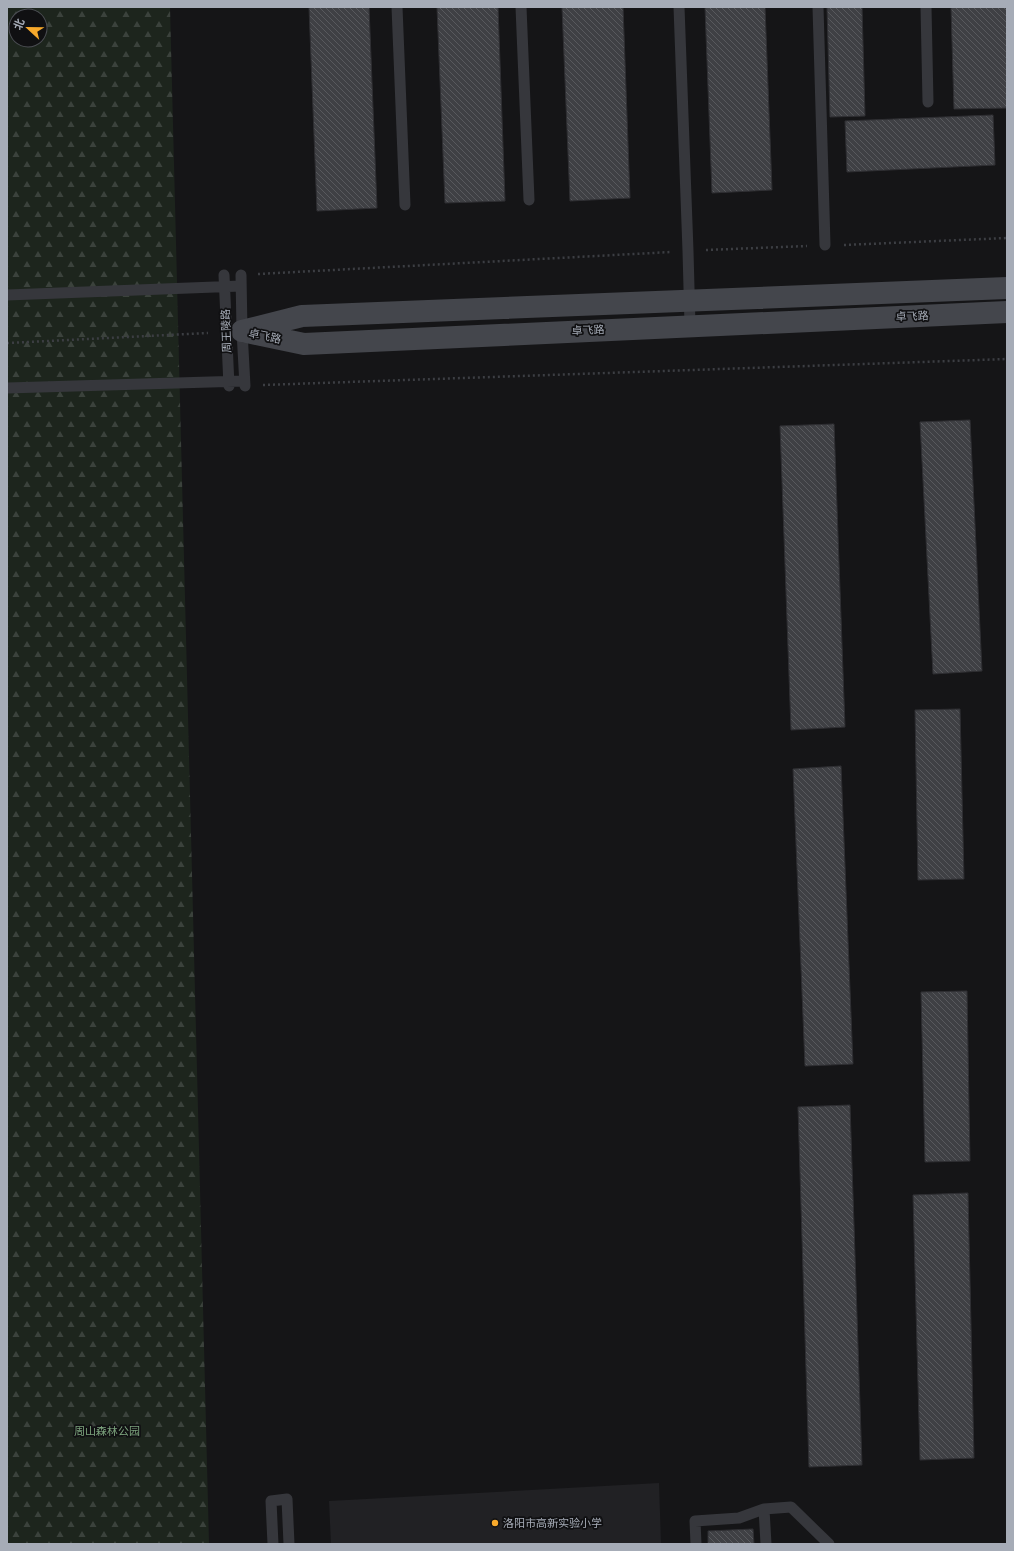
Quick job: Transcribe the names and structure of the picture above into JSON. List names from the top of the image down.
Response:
{
  "streets": {
    "street": ["卓飞路"],
    "lane": ["周王陵路"]
  },
  "crossings": [
    ["卓飞路", "周王陵路"]
  ],
  "parks": ["周山森林公园"],
  "places": ["洛阳市高新实验小学"],
  "north": "left"
}
